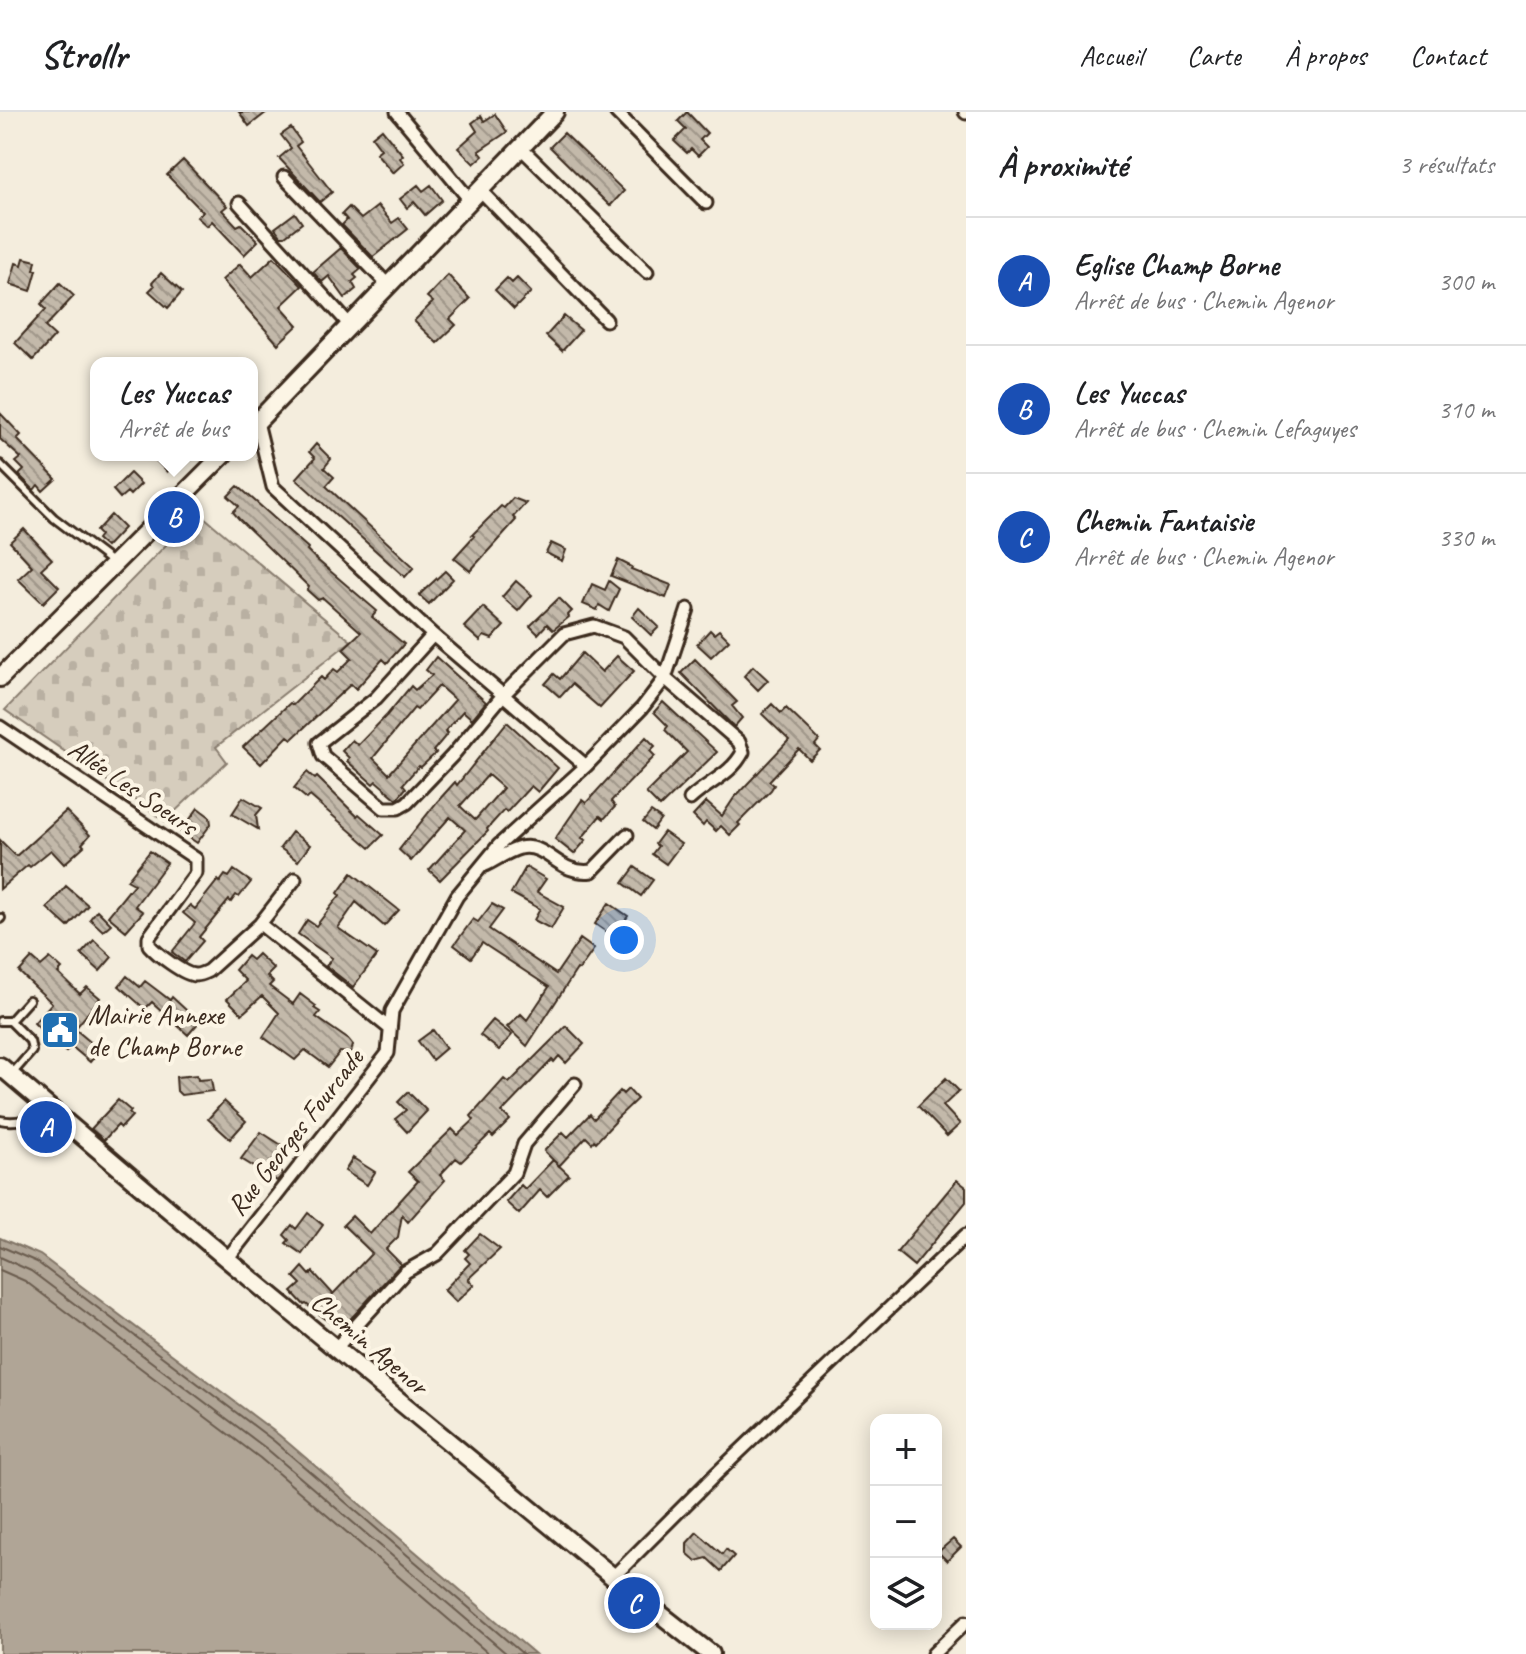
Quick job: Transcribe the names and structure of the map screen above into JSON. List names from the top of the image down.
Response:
{
  "streets": {
    "main road": ["Chemin Agenor"],
    "street": ["Allée Les Soeurs", "Rue Georges Fourcade"]
  },
  "crossings": [
    ["Rue Georges Fourcade", "Chemin Agenor"]
  ],
  "places": {
    "public building": ["Mairie Annexe de Champ Borne"]
  },
  "page": {
    "header": "Strollr",
    "nav": [
      "Accueil",
      "Carte",
      "À propos",
      "Contact"
    ],
    "heading": ["À proximité", "3 résultats"],
    "list": [
      {
        "mark": "A",
        "name": "Eglise Champ Borne",
        "note": "Arrêt de bus · Chemin Agenor",
        "value": "300 m"
      },
      {
        "mark": "B",
        "name": "Les Yuccas",
        "note": "Arrêt de bus · Chemin Lefaguyes",
        "value": "310 m"
      },
      {
        "mark": "C",
        "name": "Chemin Fantaisie",
        "note": "Arrêt de bus · Chemin Agenor",
        "value": "330 m"
      }
    ],
    "popup": ["Les Yuccas", "Arrêt de bus"],
    "pins": ["B", "A", "C"],
    "map_buttons": ["+", "−"]
  }
}
